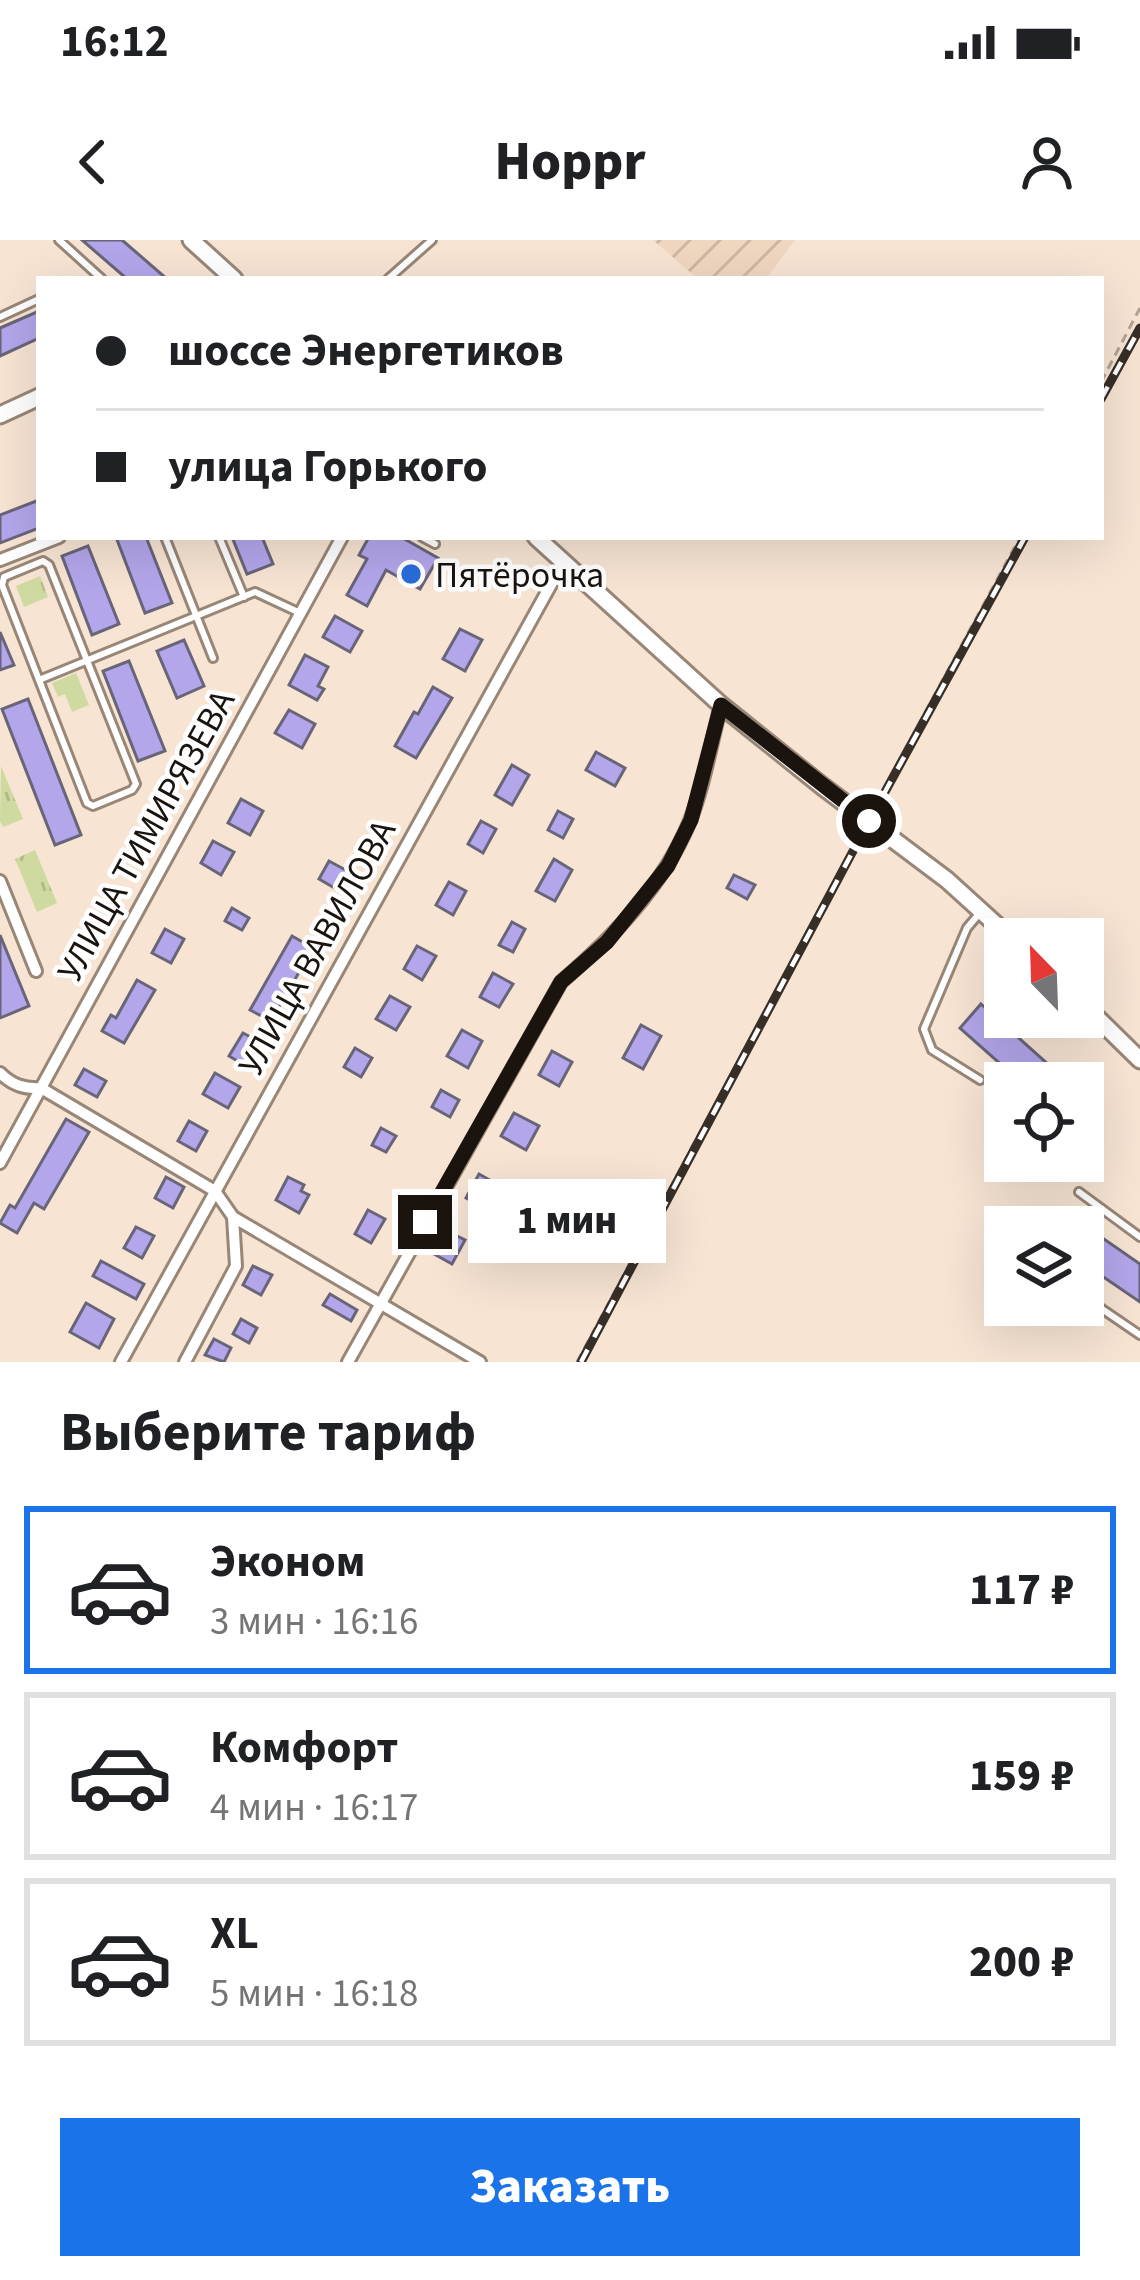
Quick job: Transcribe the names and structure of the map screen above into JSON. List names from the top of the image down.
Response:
{
  "streets": {
    "street": ["УЛИЦА ТИМИРЯЗЕВА", "УЛИЦА ВАВИЛОВА"]
  },
  "places": ["Пятёрочка"],
  "north": "top left",
  "page": {
    "status": "16:12",
    "header": "Hoppr",
    "banner": ["шоссе Энергетиков", "улица Горького"],
    "bubble": "1 мин",
    "heading": "Выберите тариф",
    "list": [
      {
        "name": "Эконом",
        "note": "3 мин · 16:16",
        "value": "117 ₽"
      },
      {
        "name": "Комфорт",
        "note": "4 мин · 16:17",
        "value": "159 ₽"
      },
      {
        "name": "XL",
        "note": "5 мин · 16:18",
        "value": "200 ₽"
      }
    ],
    "buttons": "Заказать"
  }
}
